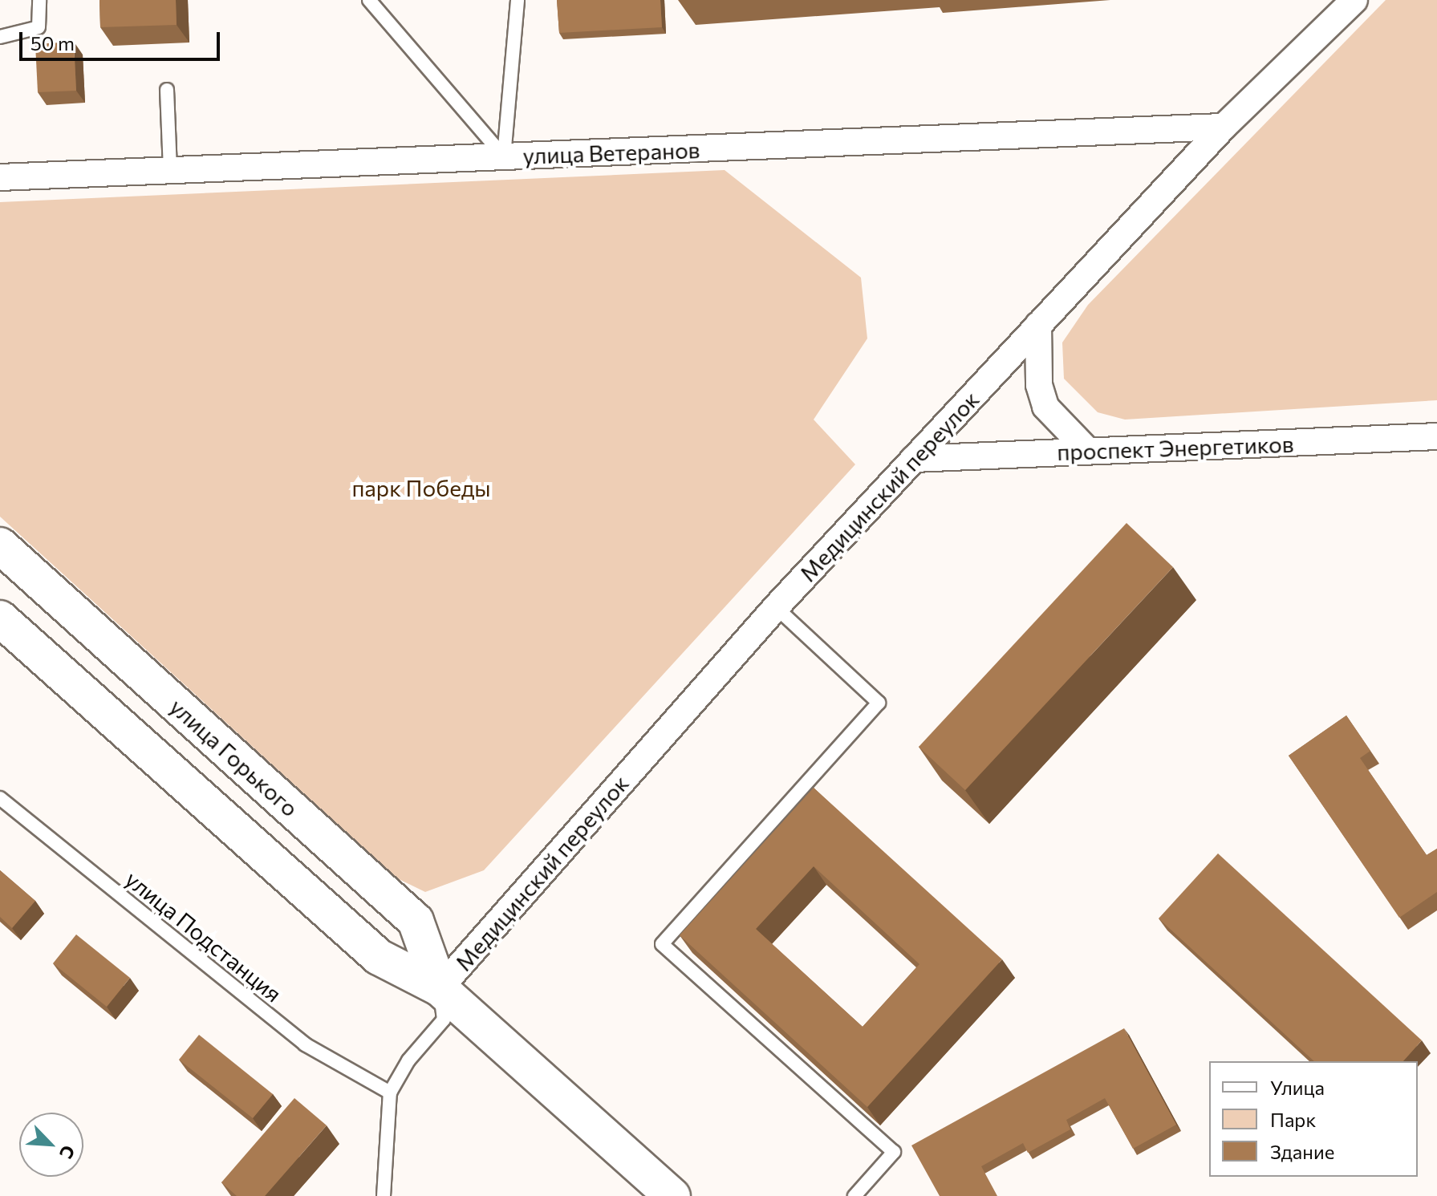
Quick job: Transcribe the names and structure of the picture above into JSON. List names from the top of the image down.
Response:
{
  "streets": {
    "main road": ["улица Горького"],
    "street": ["улица Ветеранов", "проспект Энергетиков", "Медицинский переулок"],
    "lane": ["улица Подстанция"]
  },
  "crossings": [
    ["улица Ветеранов", "Медицинский переулок"],
    ["проспект Энергетиков", "Медицинский переулок"],
    ["Медицинский переулок", "улица Горького"]
  ],
  "parks": ["парк Победы"],
  "legend": ["Улица", "Парк", "Здание"],
  "scale_bar": "50 m",
  "north": "bottom right"
}
